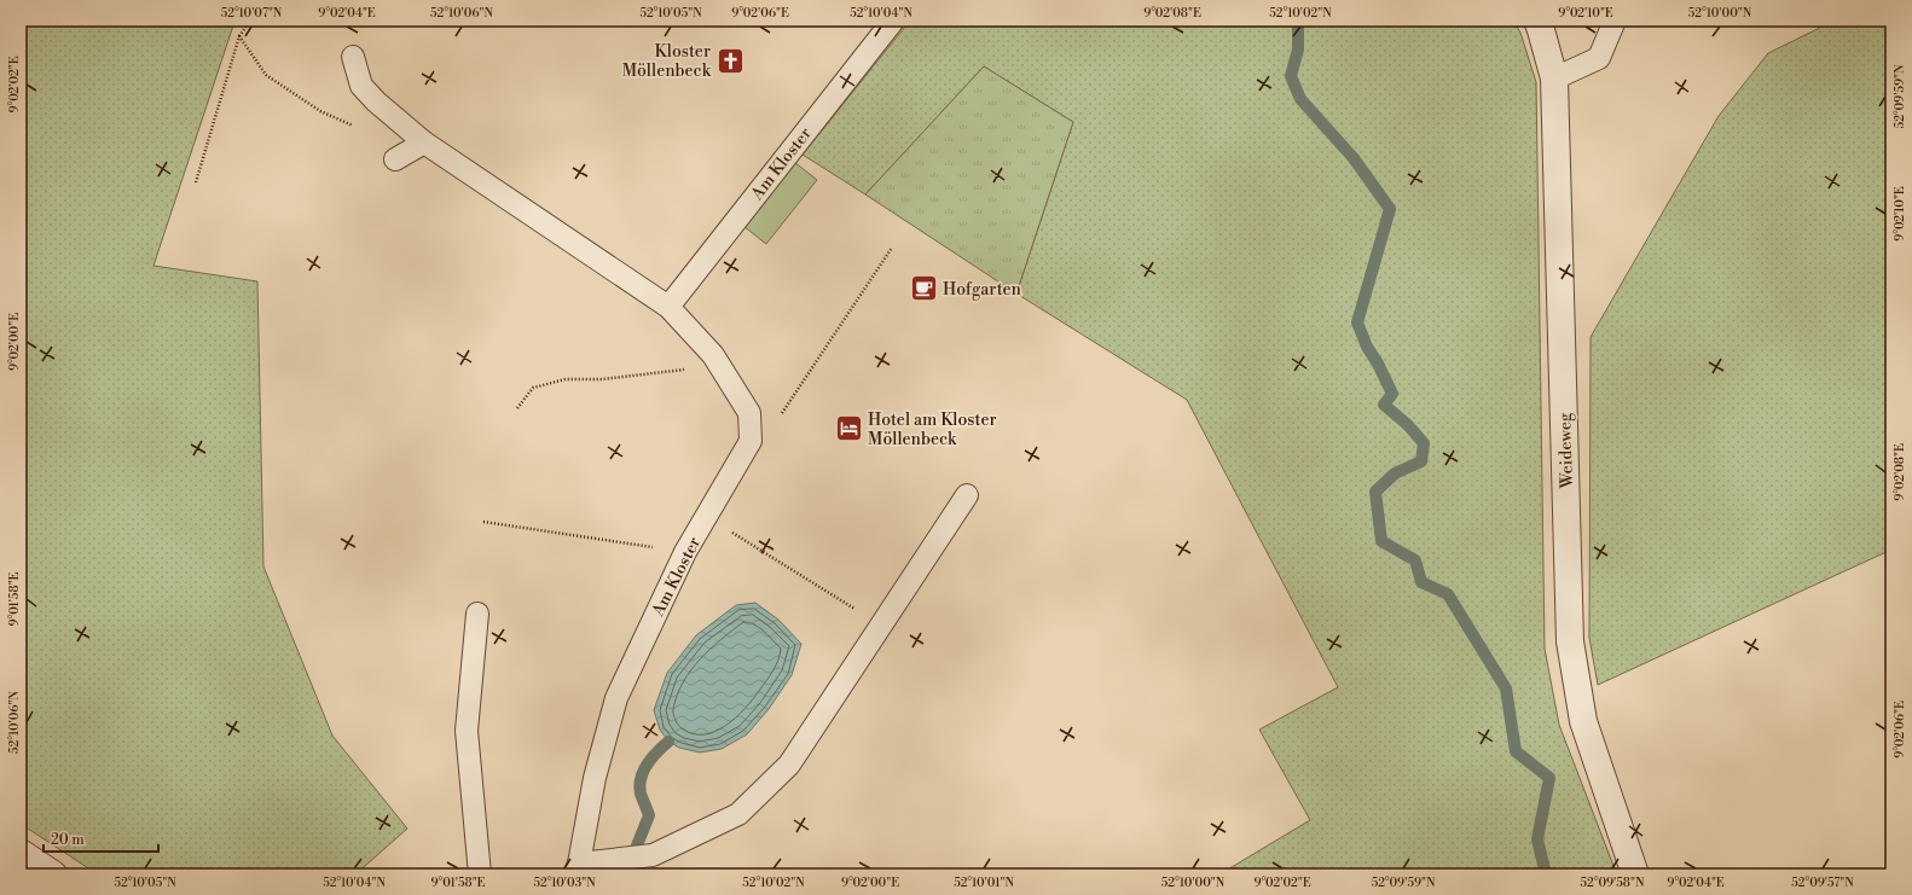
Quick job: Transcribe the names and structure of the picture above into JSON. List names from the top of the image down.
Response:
{
  "streets": {
    "street": ["Weideweg"],
    "lane": ["Am Kloster"]
  },
  "places": {
    "church": ["Kloster Möllenbeck"],
    "cafe": ["Hofgarten"],
    "hotel": ["Hotel am Kloster Möllenbeck"]
  },
  "scale_bar": "20 m",
  "coordinates": [
    "52°10'07\"N",
    "9°02'04\"E",
    "52°10'06\"N",
    "52°10'05\"N",
    "9°02'06\"E",
    "52°10'04\"N",
    "9°02'08\"E",
    "52°10'02\"N",
    "9°02'10\"E",
    "52°10'00\"N",
    "9°02'02\"E",
    "52°09'59\"N",
    "9°02'00\"E",
    "9°01'58\"E",
    "52°10'03\"N",
    "52°10'01\"N",
    "52°09'58\"N",
    "52°09'57\"N"
  ]
}
